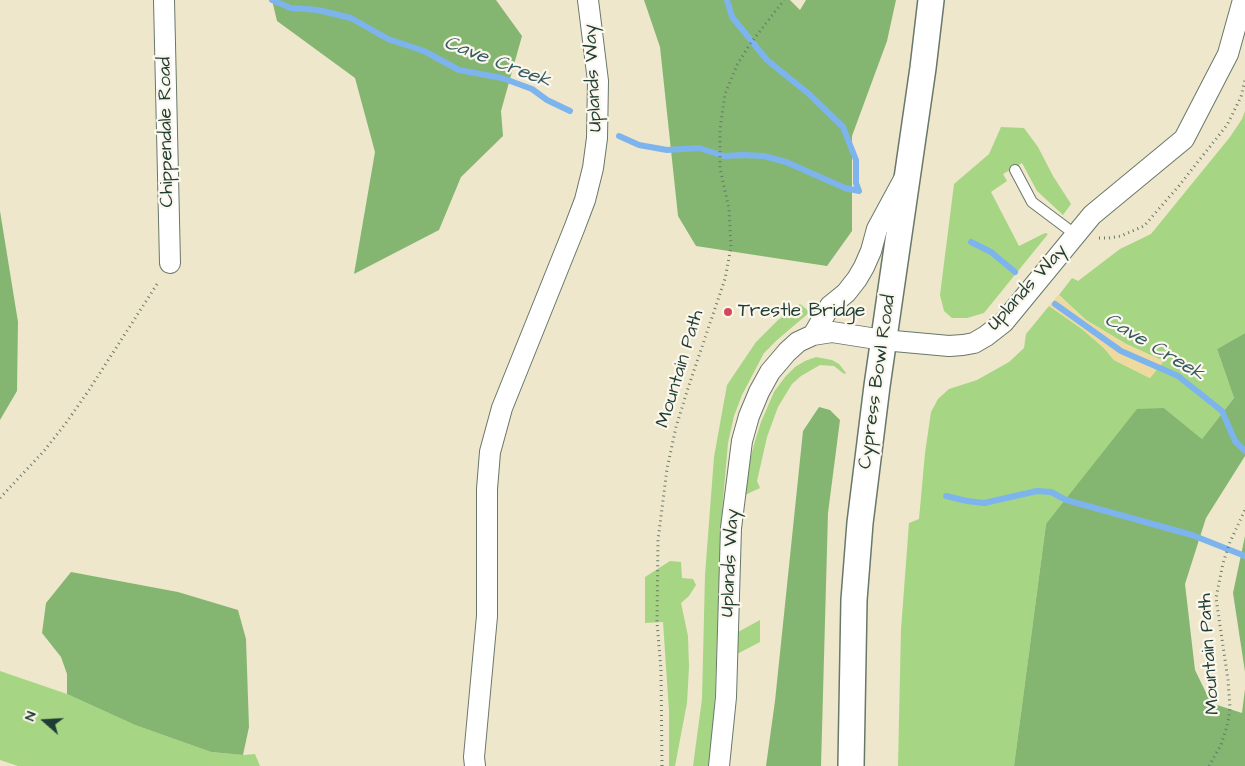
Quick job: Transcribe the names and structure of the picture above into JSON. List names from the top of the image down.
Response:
{
  "streets": {
    "street": ["Uplands Way", "Chippendale Road", "Cypress Bowl Road"],
    "path": ["Mountain Path"]
  },
  "crossings": [
    ["Uplands Way", "Cypress Bowl Road"]
  ],
  "water": ["Cave Creek"],
  "places": ["Trestle Bridge"],
  "north": "left"
}
